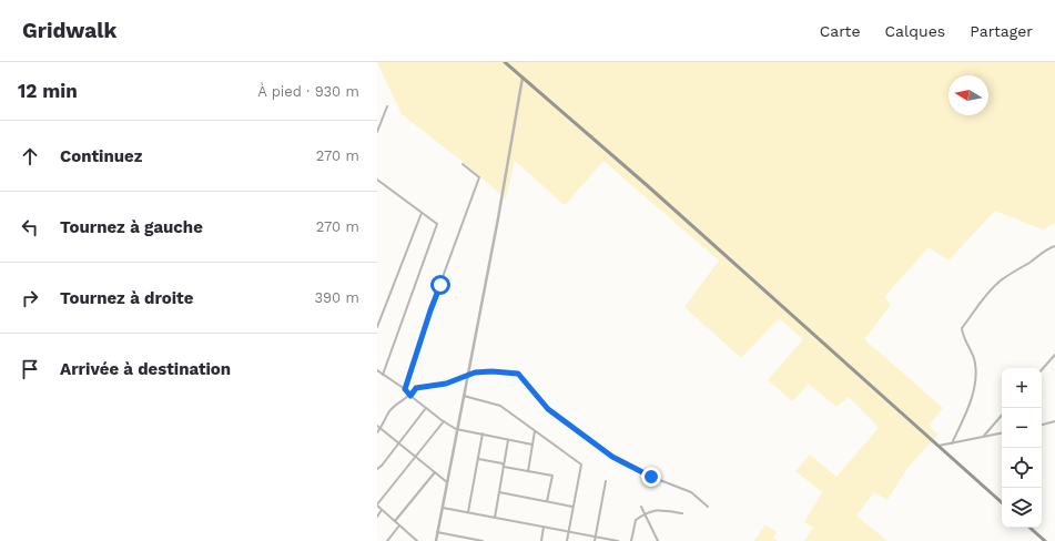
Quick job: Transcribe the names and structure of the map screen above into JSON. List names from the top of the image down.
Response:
{
  "north": "left",
  "page": {
    "header": "Gridwalk",
    "nav": ["Carte", "Calques", "Partager"],
    "heading": ["12 min", "À pied · 930 m"],
    "list": [
      ["Continuez", "270 m"],
      ["Tournez à gauche", "270 m"],
      ["Tournez à droite", "390 m"],
      "Arrivée à destination"
    ],
    "map_buttons": ["+", "−"]
  }
}
